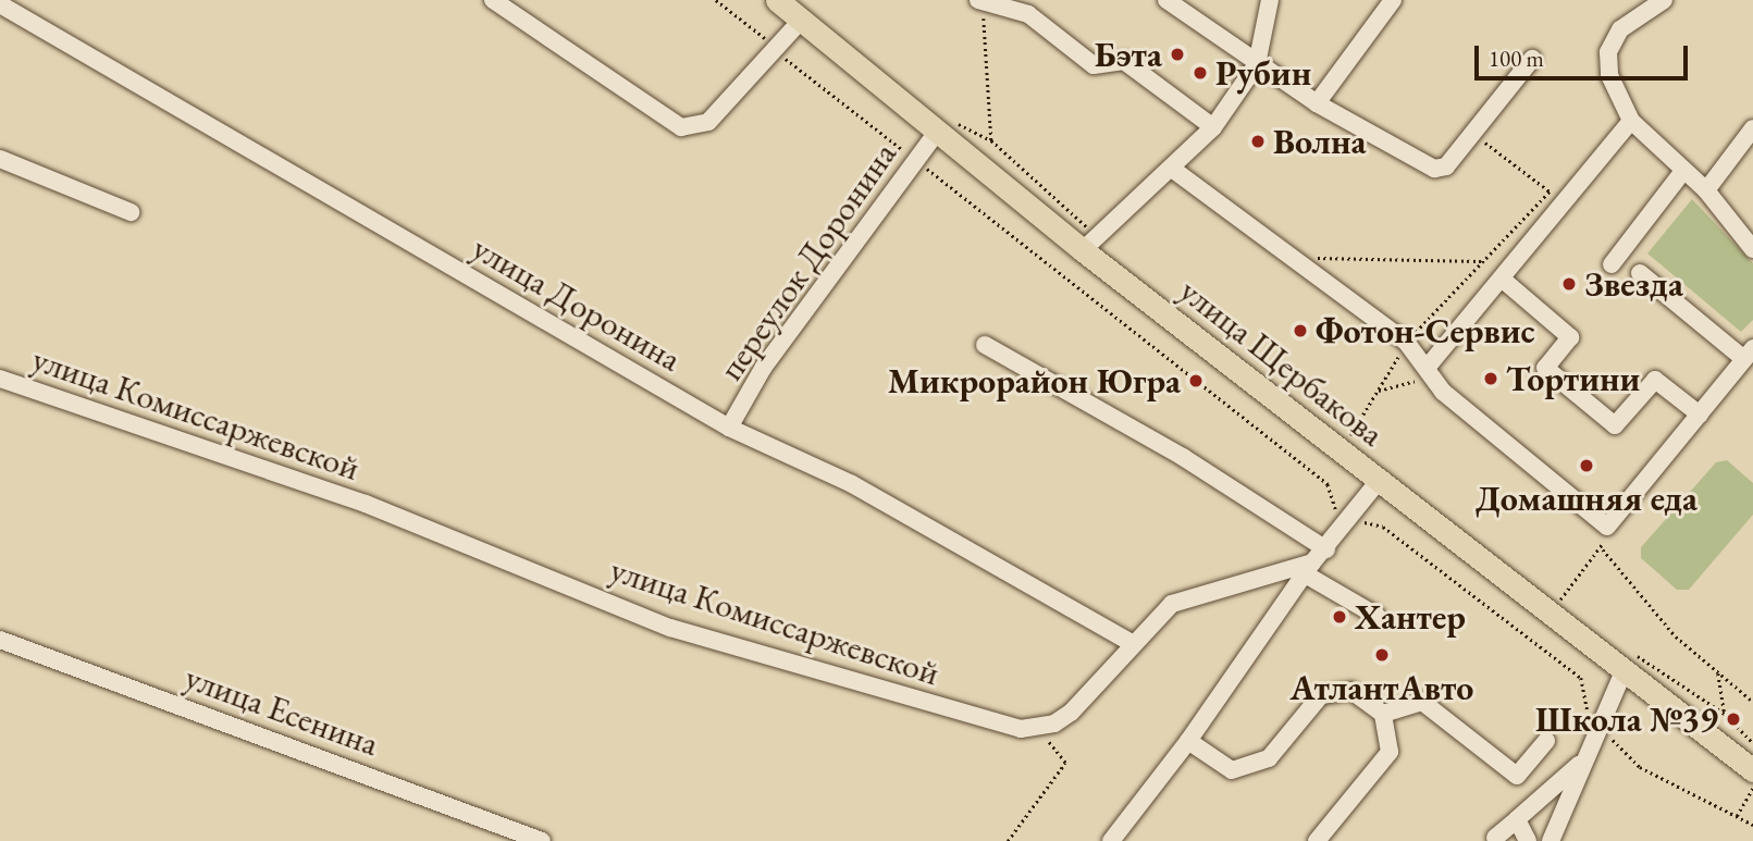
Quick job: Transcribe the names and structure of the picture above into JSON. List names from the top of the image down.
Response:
{
  "streets": {
    "main road": ["улица Щербакова"],
    "street": [
      "переулок Доронина",
      "улица Доронина",
      "улица Комиссаржевской",
      "улица Есенина"
    ]
  },
  "crossings": [
    ["переулок Доронина", "улица Доронина"],
    ["переулок Доронина", "улица Щербакова"]
  ],
  "places": [
    "Бэта",
    "Рубин",
    "Волна",
    "Звезда",
    "Фотон-Сервис",
    "Тортини",
    "Микрорайон Югра",
    "Домашняя еда",
    "Хантер",
    "АтлантАвто",
    "Школа №39"
  ],
  "scale_bar": "100 m"
}
